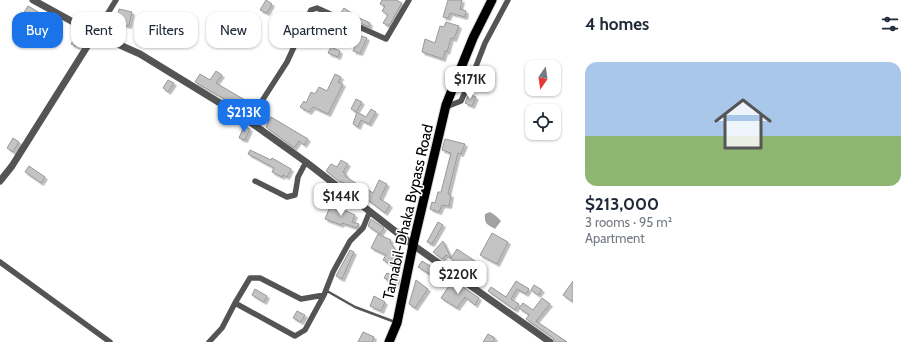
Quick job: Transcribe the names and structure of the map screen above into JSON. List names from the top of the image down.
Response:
{
  "streets": {
    "highway": ["Tamabil-Dhaka Bypass Road"]
  },
  "north": "bottom",
  "page": {
    "heading": "4 homes",
    "chip": [
      "Buy",
      "Rent",
      "Filters",
      "New",
      "Apartment"
    ],
    "list": [
      {
        "name": "$213,000",
        "note": "3 rooms · 95 m² · Apartment"
      }
    ],
    "price": [
      "$171K",
      "$213K",
      "$144K",
      "$220K"
    ]
  }
}
